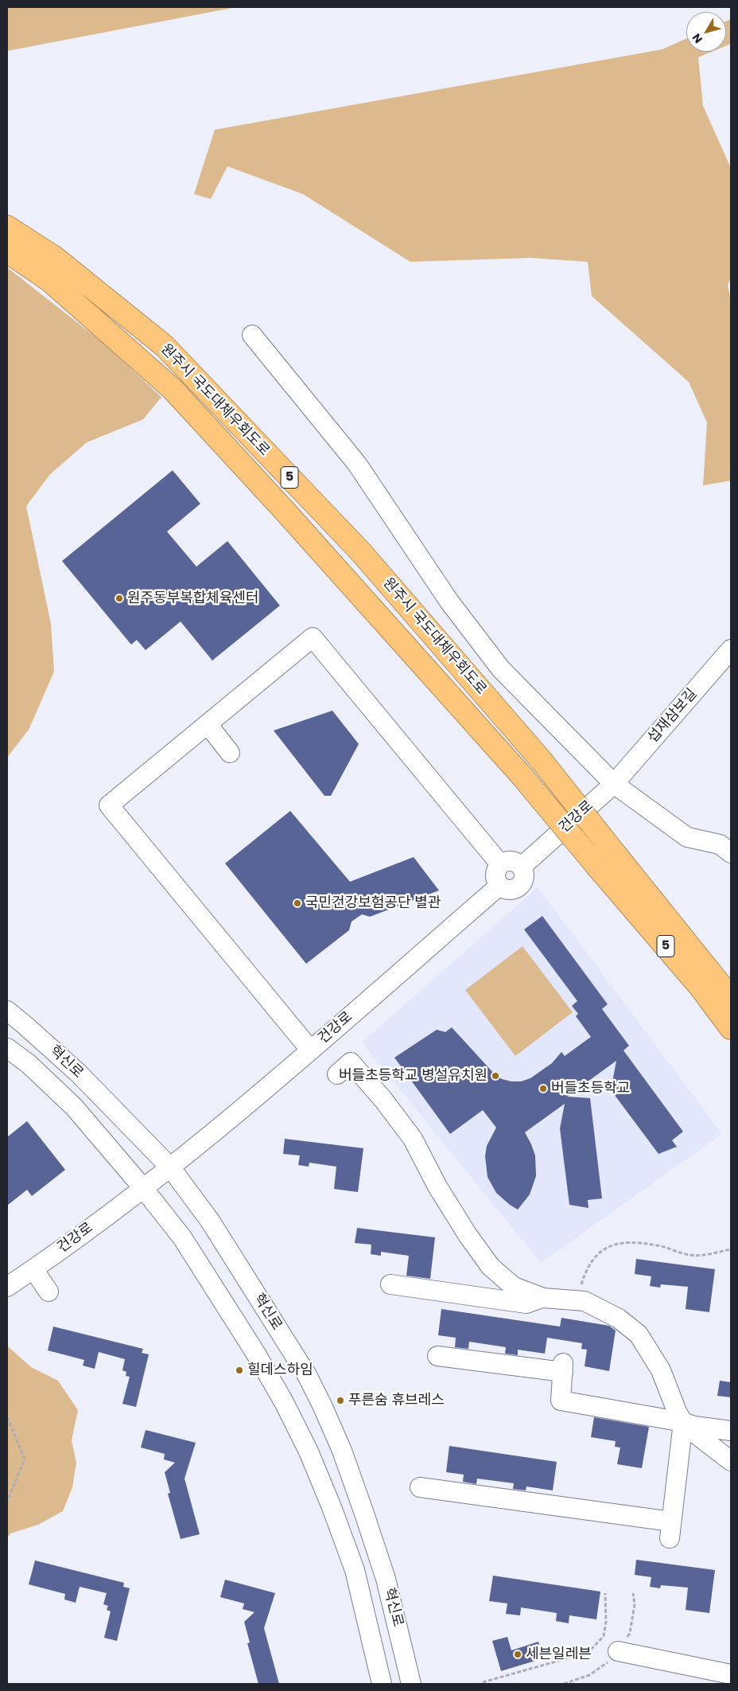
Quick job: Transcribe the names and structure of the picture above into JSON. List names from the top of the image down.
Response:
{
  "streets": {
    "highway": ["원주시 국도대체우회도로", "5"],
    "street": ["섭재삼보길", "건강로", "혁신로"]
  },
  "crossings": [
    ["원주시 국도대체우회도로", "5"],
    ["섭재삼보길", "건강로"],
    ["건강로", "혁신로"]
  ],
  "places": [
    "원주동부복합체육센터",
    "국민건강보험공단 별관",
    "버들초등학교 병설유치원",
    "버들초등학교",
    "힐데스하임",
    "푸른숨 휴브레스",
    "세븐일레븐"
  ],
  "north": "bottom left"
}
